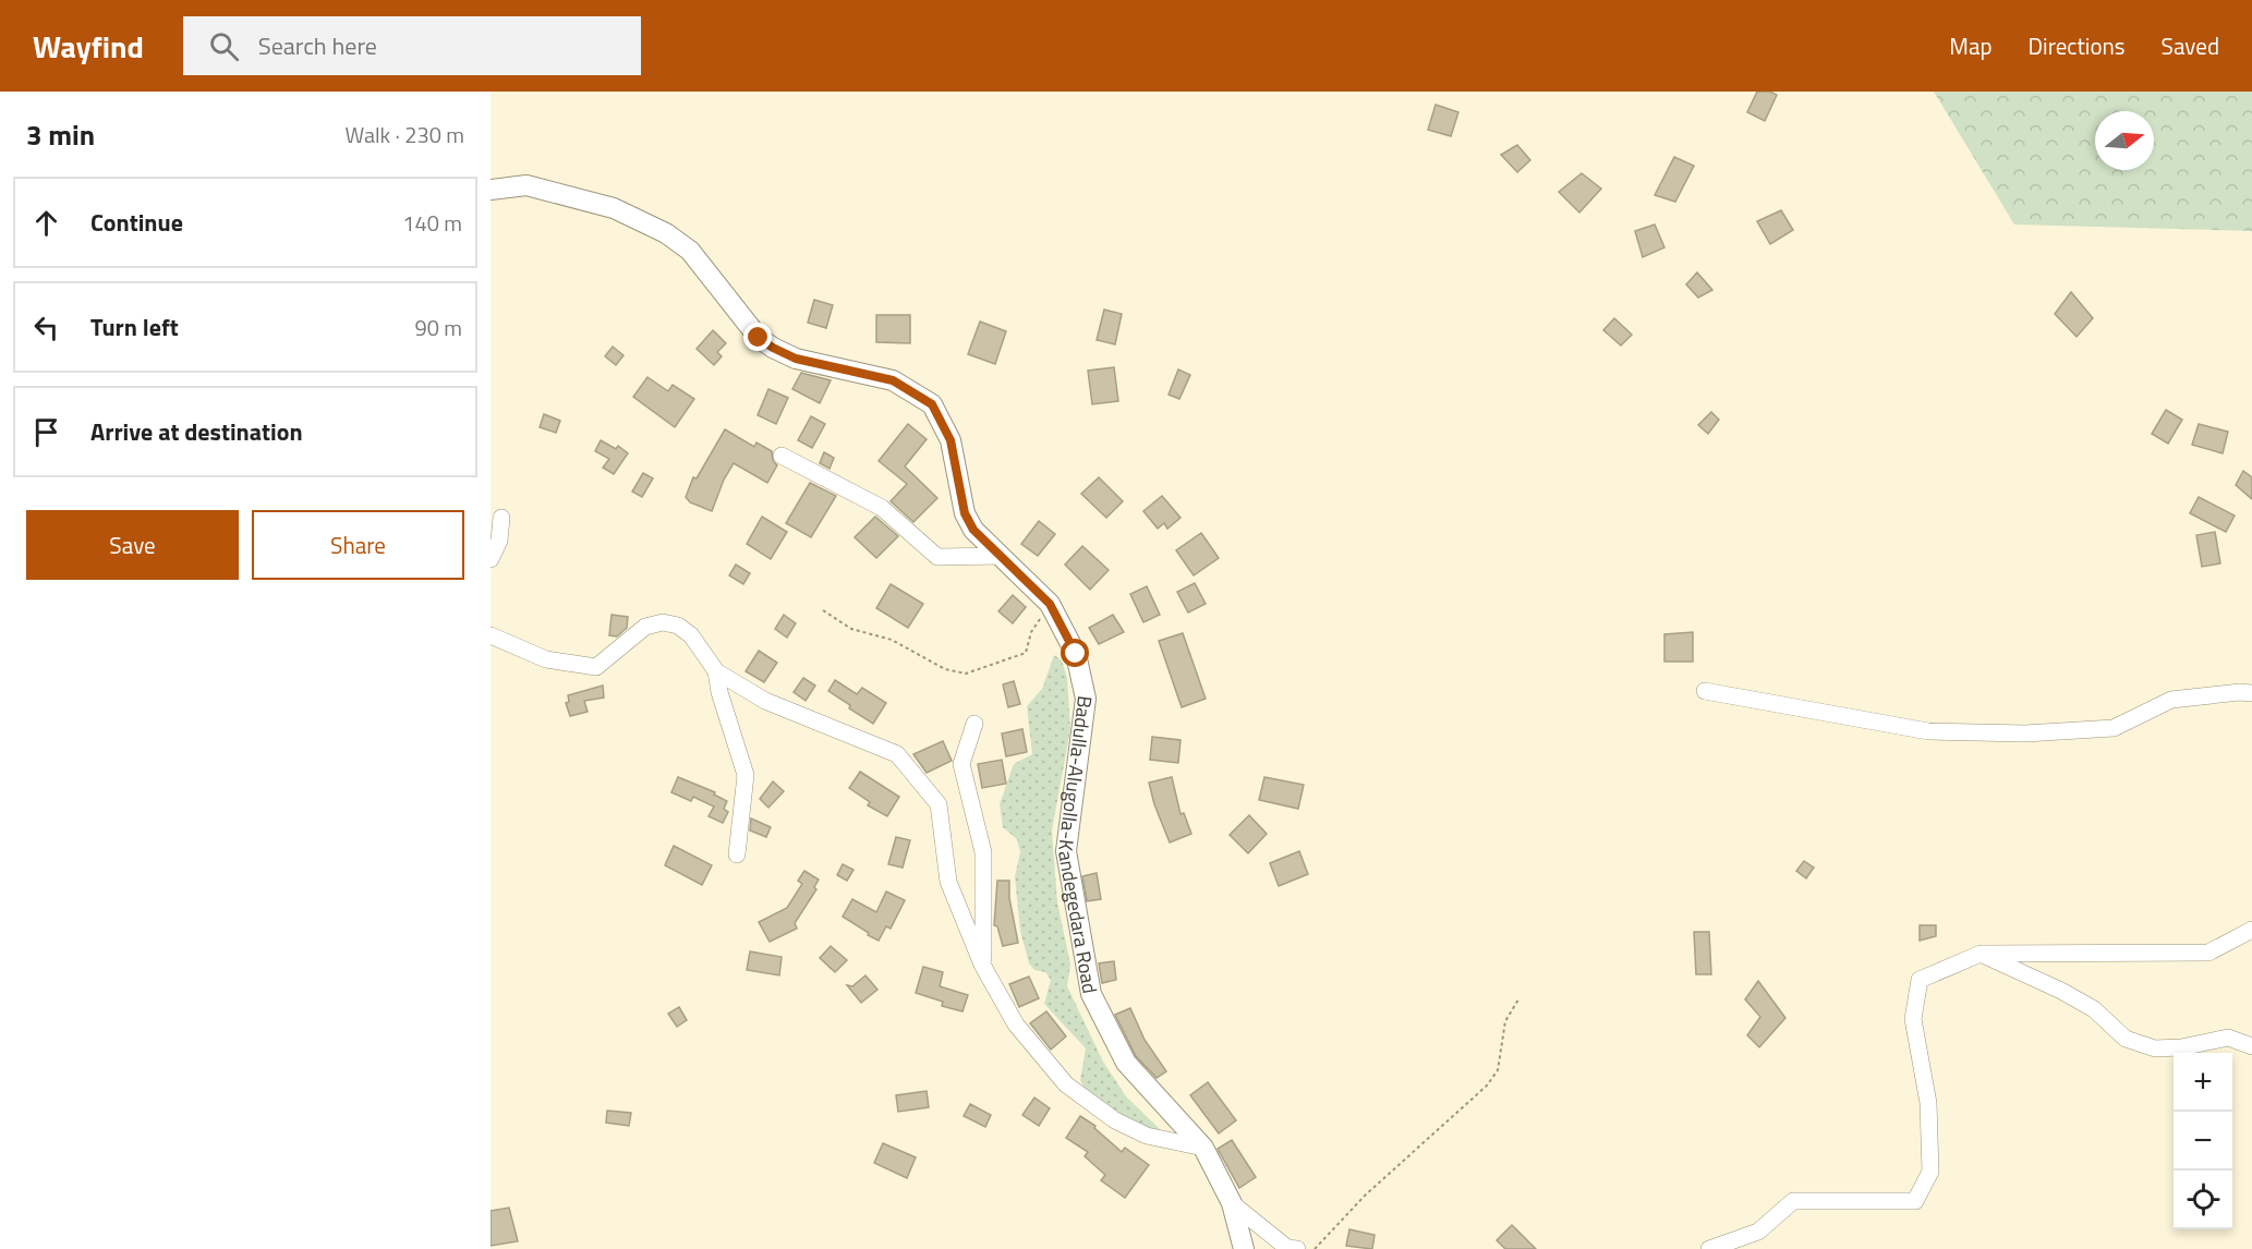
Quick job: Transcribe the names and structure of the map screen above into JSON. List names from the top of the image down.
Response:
{
  "streets": {
    "main road": ["Badulla-Alugolla-Kandegedara Road"]
  },
  "north": "right",
  "page": {
    "header": "Wayfind",
    "search": "Search here",
    "nav": ["Map", "Directions", "Saved"],
    "heading": ["3 min", "Walk · 230 m"],
    "list": [
      ["Continue", "140 m"],
      ["Turn left", "90 m"],
      "Arrive at destination"
    ],
    "buttons": ["Save", "Share"],
    "map_buttons": ["+", "−"]
  }
}
